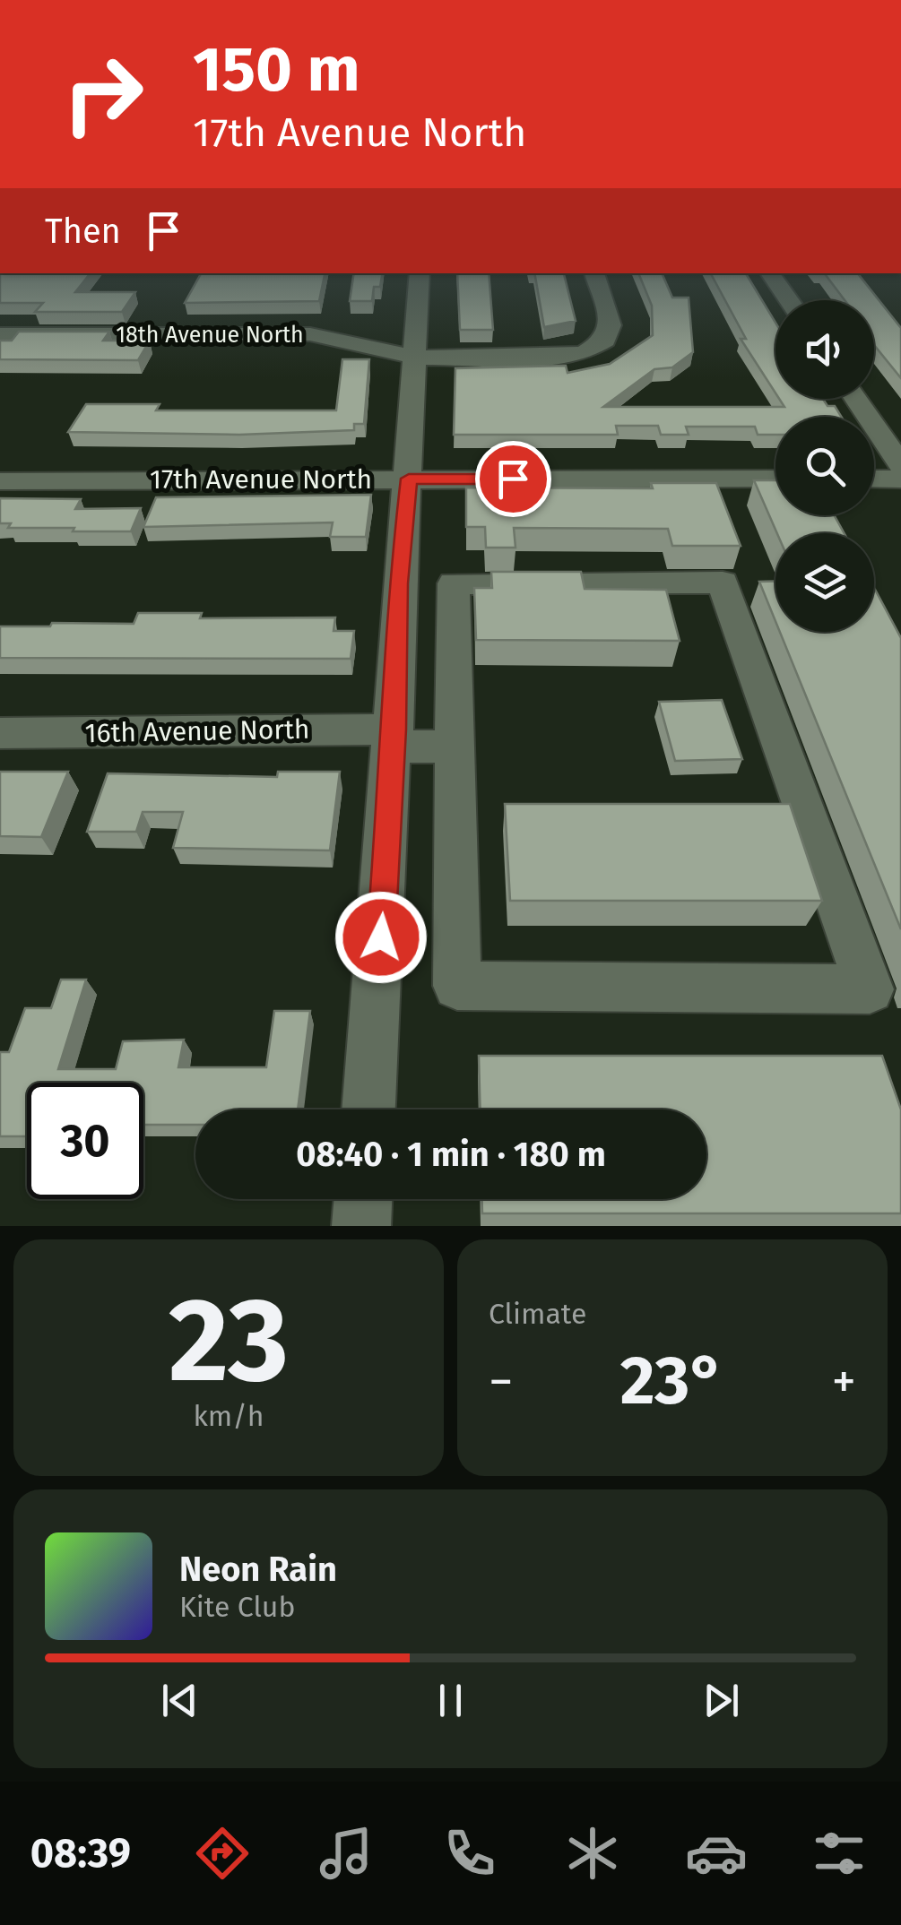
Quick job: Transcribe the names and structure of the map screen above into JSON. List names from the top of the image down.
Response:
{
  "streets": {
    "street": ["18th Avenue North", "17th Avenue North", "16th Avenue North"]
  },
  "page": {
    "turn": ["150 m", "17th Avenue North"],
    "then": "Then",
    "limit": "30",
    "trip": "08:40 · 1 min · 180 m",
    "tile": [
      ["23", "km/h"],
      "Climate"
    ],
    "heat": ["−", "23°", "+"],
    "song": ["Neon Rain", "Kite Club"],
    "tabs": "08:39"
  }
}
